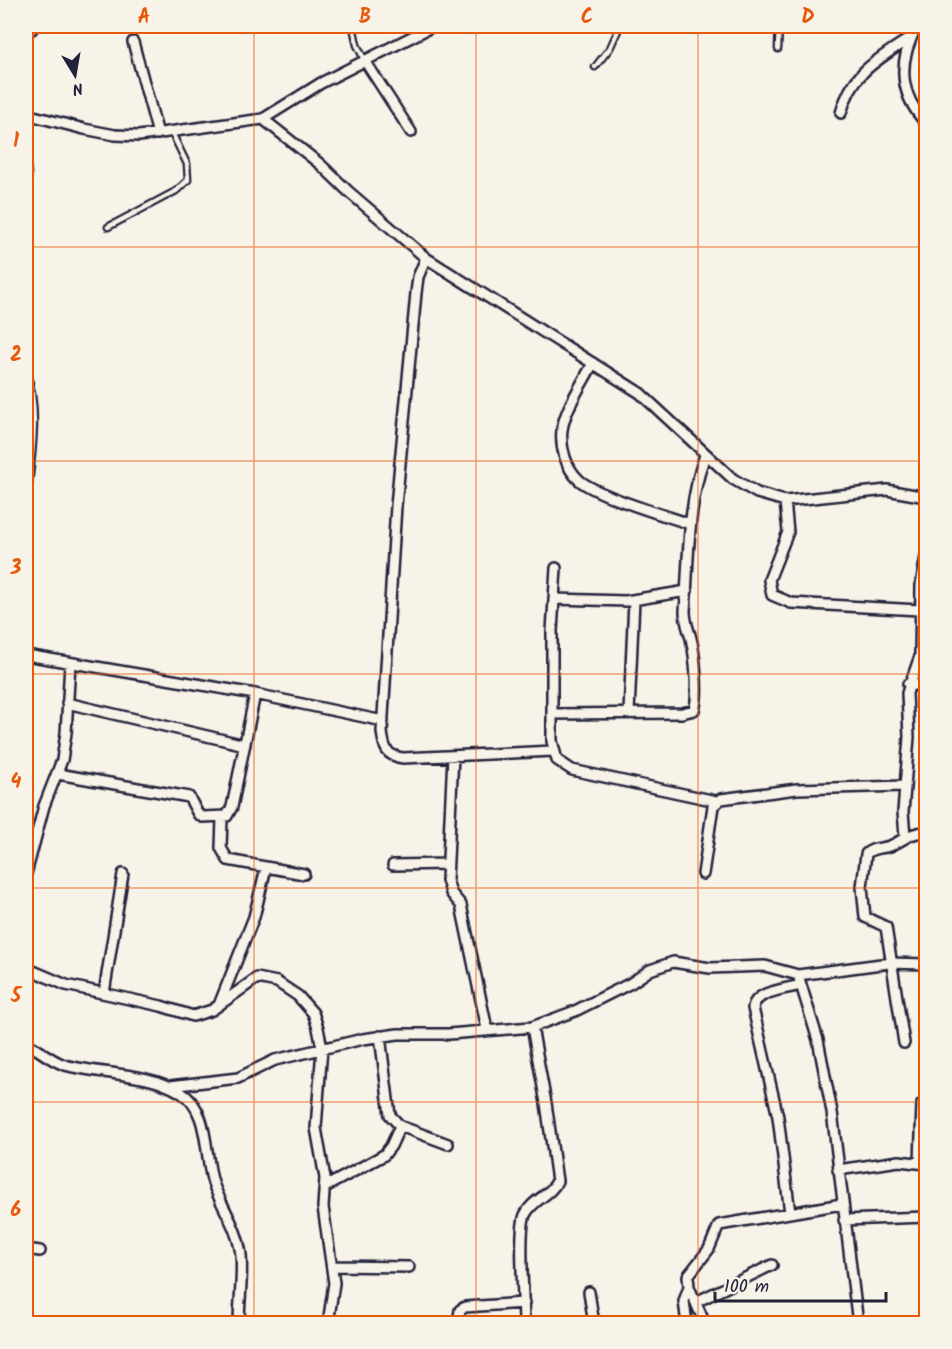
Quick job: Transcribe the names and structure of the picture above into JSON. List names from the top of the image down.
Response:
{
  "scale_bar": "100 m",
  "north": "bottom",
  "grid": {
    "columns": [
      "A",
      "B",
      "C",
      "D"
    ],
    "rows": [
      "1",
      "2",
      "3",
      "4",
      "5",
      "6"
    ]
  }
}
